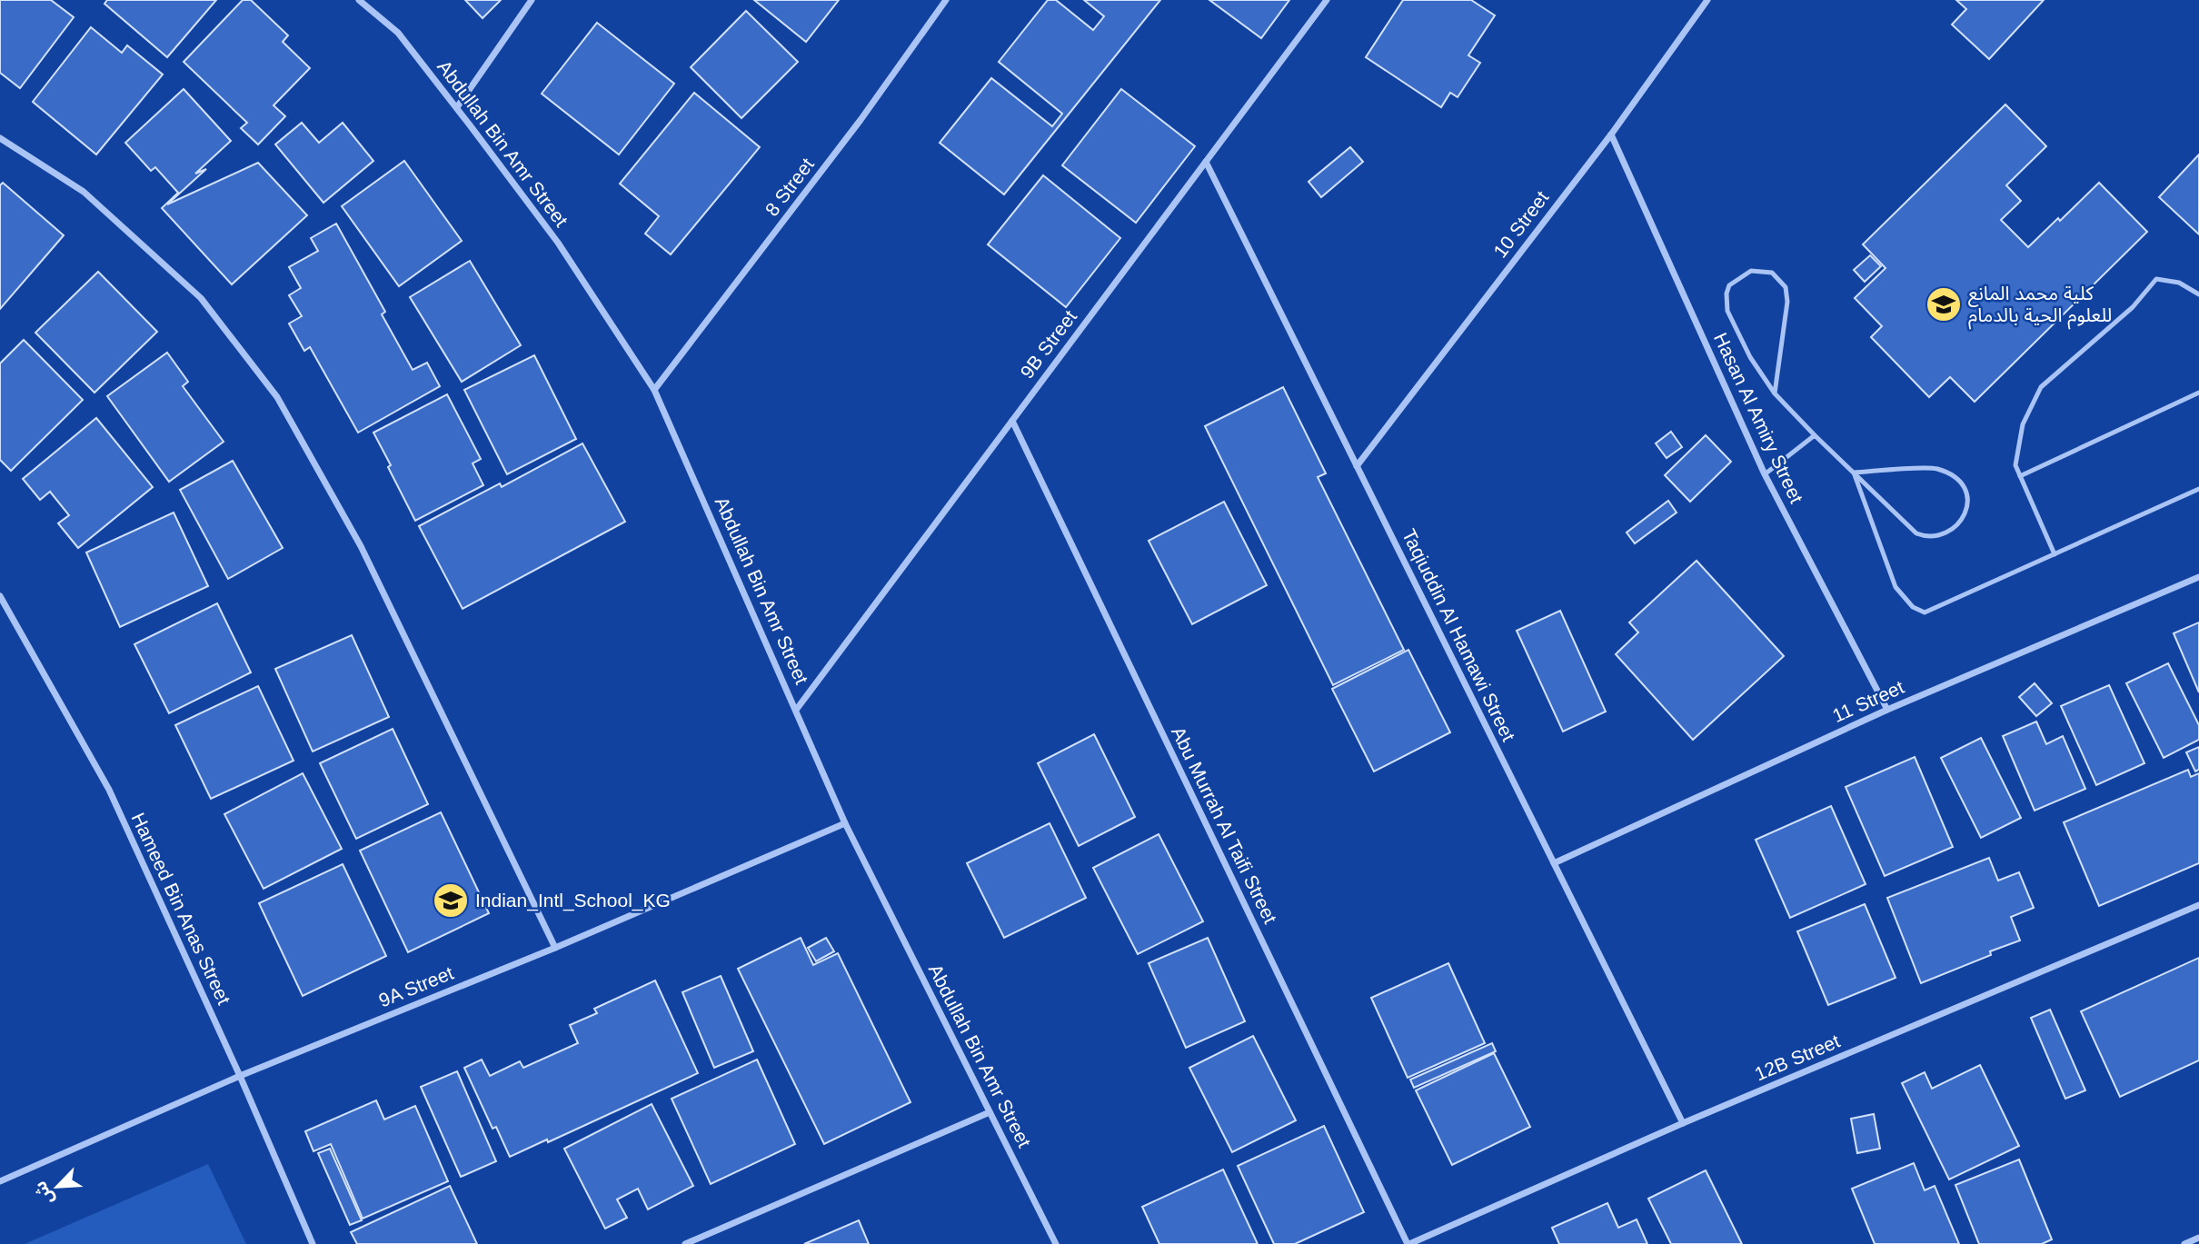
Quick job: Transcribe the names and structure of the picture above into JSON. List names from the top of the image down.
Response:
{
  "streets": {
    "street": [
      "Abdullah Bin Amr Street",
      "8 Street",
      "10 Street",
      "9B Street",
      "Hasan Al Amiry Street",
      "Taqiuddin Al Hamawi Street",
      "11 Street",
      "Abu Murrah Al Taifi Street",
      "Hameed Bin Anas Street",
      "9A Street",
      "12B Street"
    ]
  },
  "crossings": [
    ["Abdullah Bin Amr Street", "8 Street"],
    ["Abdullah Bin Amr Street", "9B Street"],
    ["Abdullah Bin Amr Street", "9A Street"],
    ["10 Street", "Hasan Al Amiry Street"],
    ["10 Street", "Taqiuddin Al Hamawi Street"],
    ["9B Street", "Taqiuddin Al Hamawi Street"],
    ["9B Street", "Abu Murrah Al Taifi Street"],
    ["Hasan Al Amiry Street", "11 Street"],
    ["Taqiuddin Al Hamawi Street", "11 Street"],
    ["Taqiuddin Al Hamawi Street", "12B Street"],
    ["Abu Murrah Al Taifi Street", "12B Street"],
    ["Hameed Bin Anas Street", "9A Street"]
  ],
  "places": {
    "school or university": ["كلية محمد المانع للعلوم الحية بالدمام", "Indian_Intl_School_KG"]
  },
  "north": "bottom left"
}
